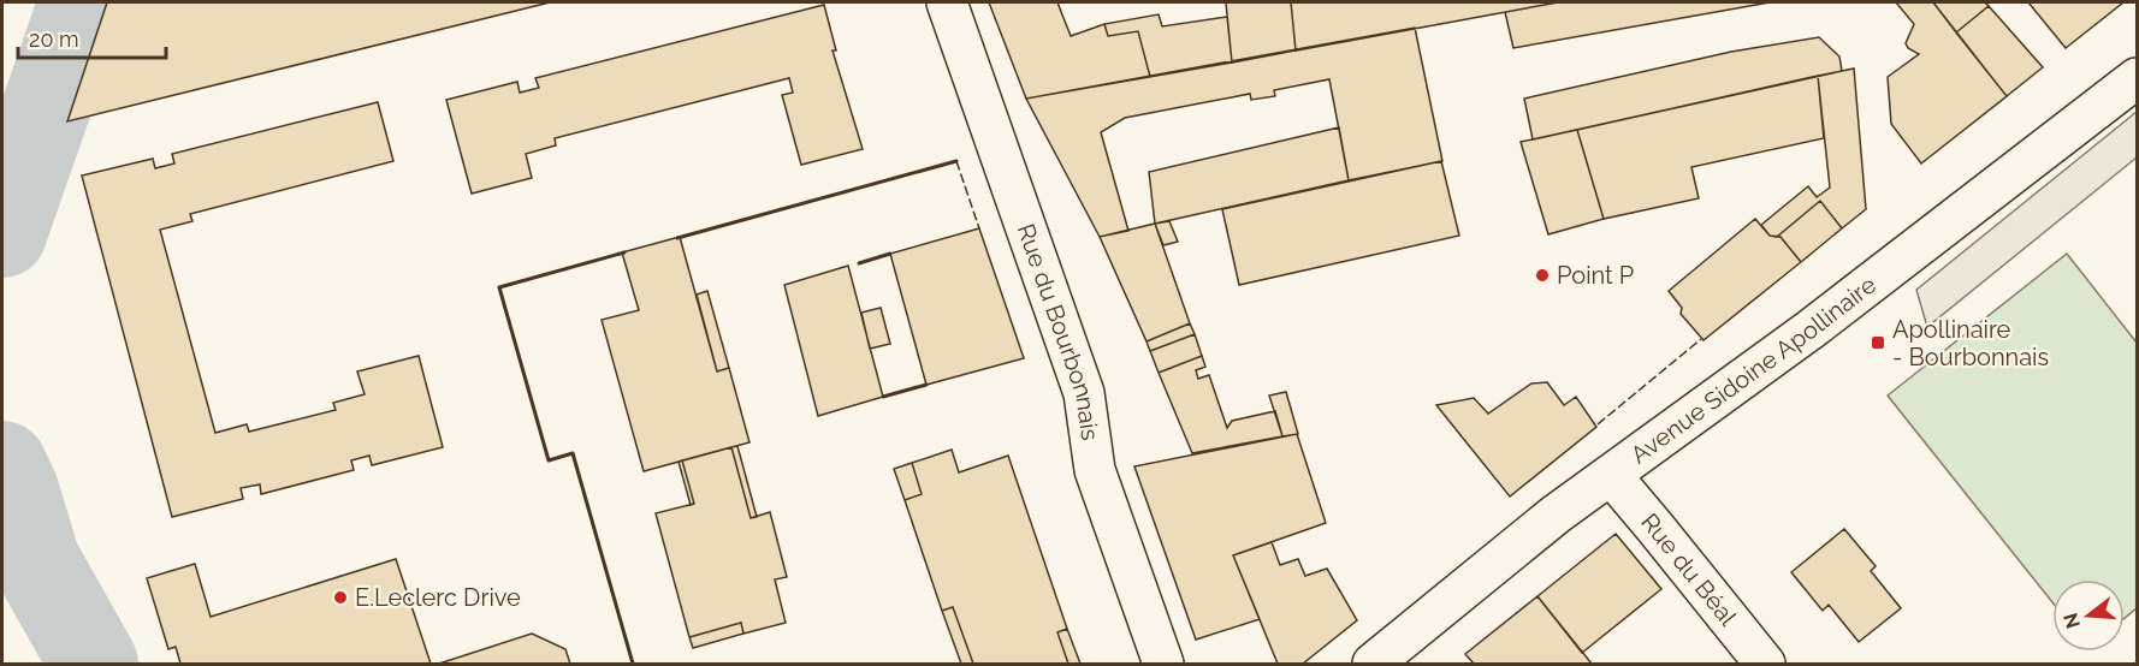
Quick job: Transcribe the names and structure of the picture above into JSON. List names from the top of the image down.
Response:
{
  "streets": {
    "main road": ["Rue du Bourbonnais", "Avenue Sidoine Apollinaire", "Rue du Béal"]
  },
  "crossings": [
    ["Avenue Sidoine Apollinaire", "Rue du Béal"]
  ],
  "places": {
    "other": ["Point P", "E.Leclerc Drive"],
    "transit": ["Apollinaire - Bourbonnais"]
  },
  "scale_bar": "20 m",
  "north": "left"
}
